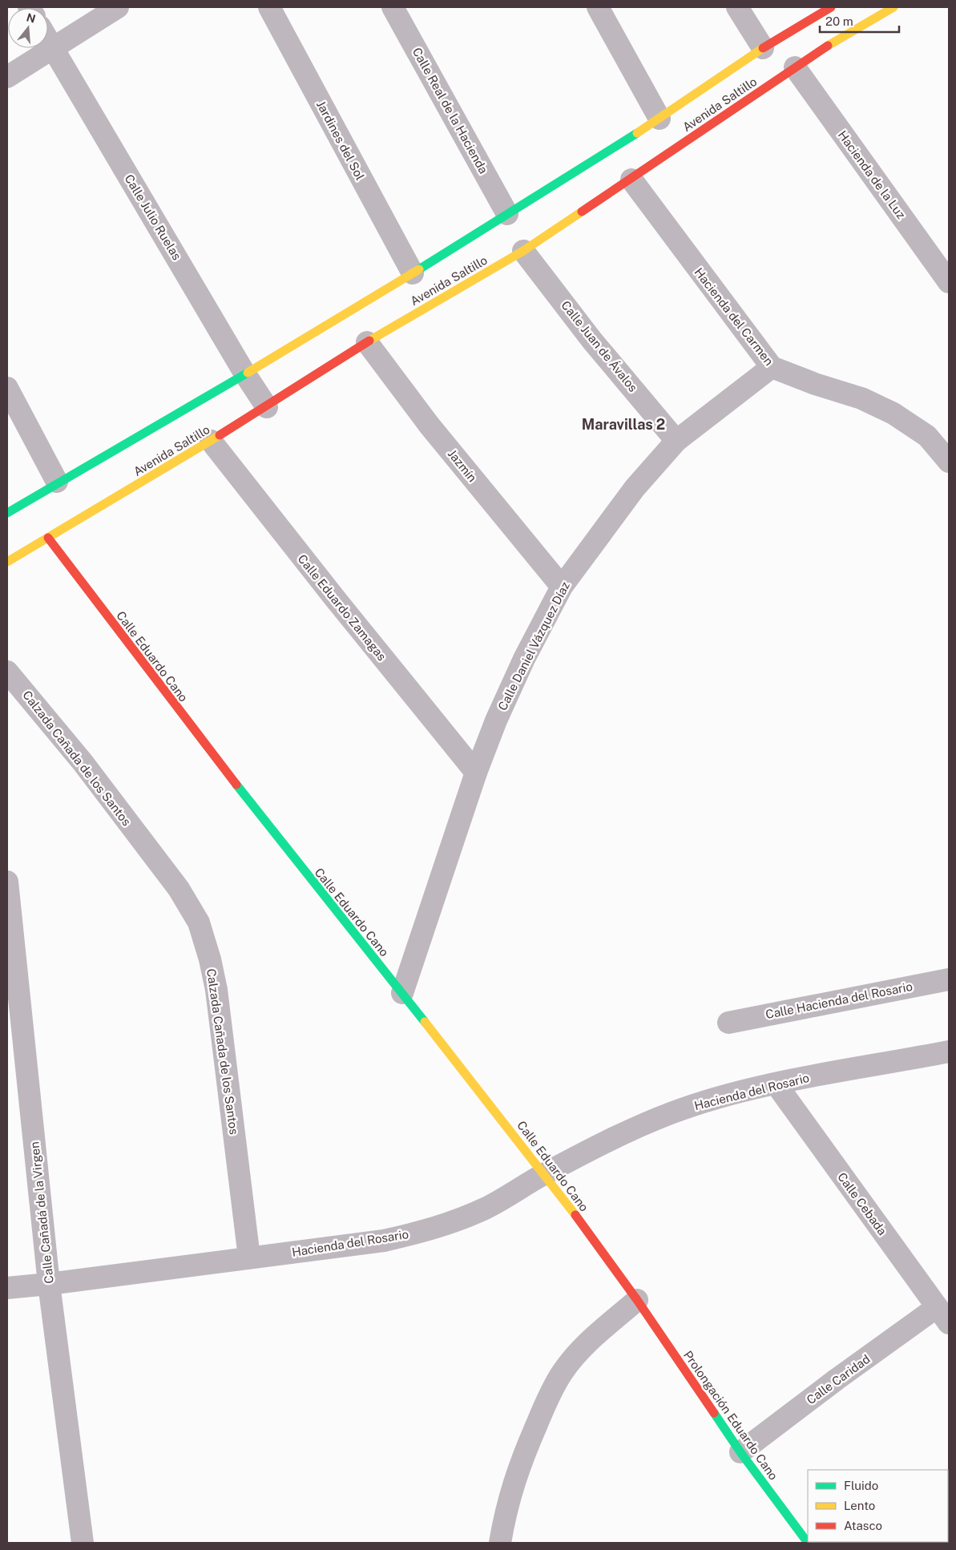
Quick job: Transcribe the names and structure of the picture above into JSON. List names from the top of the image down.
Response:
{
  "streets": {
    "street": [
      "Avenida Saltillo",
      "Calle Real de la Hacienda",
      "Jardines del Sol",
      "Hacienda de la Luz",
      "Calle Julio Ruelas",
      "Hacienda del Carmen",
      "Calle Juan de Ávalos",
      "Jazmín",
      "Calle Eduardo Zamagas",
      "Calle Daniel Vázquez Díaz",
      "Calle Eduardo Cano",
      "Calzada Cañada de los Santos",
      "Calle Hacienda del Rosario",
      "Hacienda del Rosario",
      "Calle Cebada",
      "Calle Cañadá de la Virgen",
      "Calle Caridad",
      "Prolongación Eduardo Cano"
    ]
  },
  "crossings": [
    ["Avenida Saltillo", "Calle Real de la Hacienda"],
    ["Avenida Saltillo", "Jardines del Sol"],
    ["Avenida Saltillo", "Hacienda de la Luz"],
    ["Avenida Saltillo", "Calle Julio Ruelas"],
    ["Avenida Saltillo", "Hacienda del Carmen"],
    ["Avenida Saltillo", "Calle Juan de Ávalos"],
    ["Avenida Saltillo", "Jazmín"],
    ["Avenida Saltillo", "Calle Eduardo Zamagas"],
    ["Avenida Saltillo", "Calle Eduardo Cano"],
    ["Hacienda del Carmen", "Calle Daniel Vázquez Díaz"],
    ["Calle Juan de Ávalos", "Calle Daniel Vázquez Díaz"],
    ["Jazmín", "Calle Daniel Vázquez Díaz"],
    ["Calle Eduardo Zamagas", "Calle Daniel Vázquez Díaz"],
    ["Calle Daniel Vázquez Díaz", "Calle Eduardo Cano"],
    ["Calle Eduardo Cano", "Hacienda del Rosario"],
    ["Calle Eduardo Cano", "Prolongación Eduardo Cano"],
    ["Calzada Cañada de los Santos", "Hacienda del Rosario"],
    ["Hacienda del Rosario", "Calle Cebada"],
    ["Hacienda del Rosario", "Calle Cañadá de la Virgen"],
    ["Calle Cebada", "Calle Caridad"],
    ["Calle Caridad", "Prolongación Eduardo Cano"]
  ],
  "districts": ["Maravillas 2"],
  "legend": ["Fluido", "Lento", "Atasco"],
  "scale_bar": "20 m",
  "north": "top"
}
